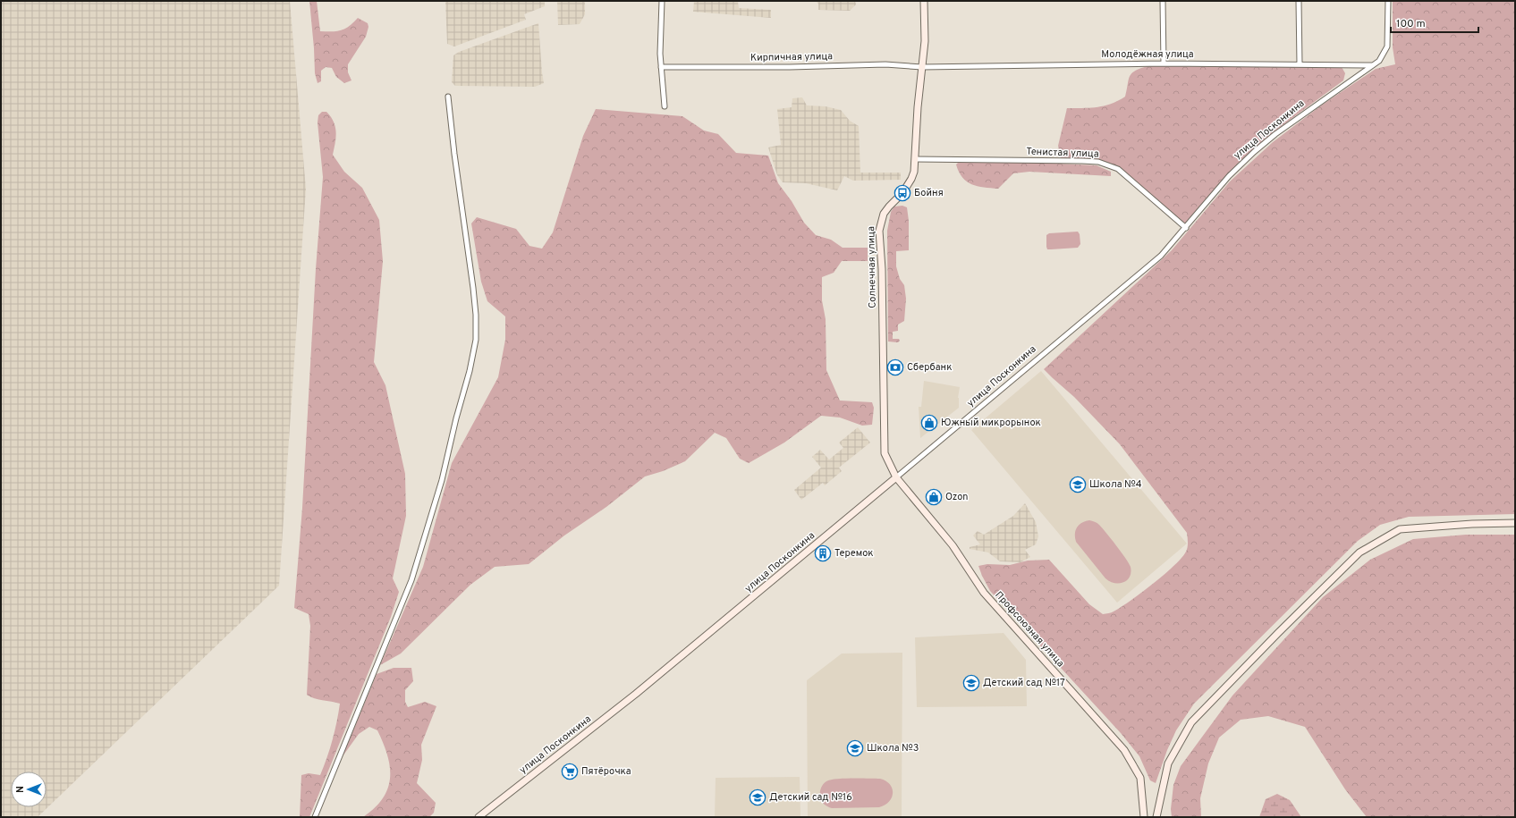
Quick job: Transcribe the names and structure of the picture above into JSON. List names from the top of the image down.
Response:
{
  "streets": {
    "street": [
      "Молодёжная улица",
      "Кирпичная улица",
      "улица Посконкина",
      "Тенистая улица",
      "Солнечная улица",
      "Профсоюзная улица"
    ]
  },
  "crossings": [
    ["Молодёжная улица", "Кирпичная улица"],
    ["Молодёжная улица", "улица Посконкина"],
    ["Молодёжная улица", "Солнечная улица"],
    ["Кирпичная улица", "Солнечная улица"],
    ["улица Посконкина", "Тенистая улица"],
    ["улица Посконкина", "Солнечная улица"],
    ["улица Посконкина", "Профсоюзная улица"],
    ["Тенистая улица", "Солнечная улица"],
    ["Солнечная улица", "Профсоюзная улица"]
  ],
  "places": {
    "bus stop": ["Бойня"],
    "bank": ["Сбербанк"],
    "shop": ["Южный микрорынок", "Ozon"],
    "school or university": [
      "Школа №4",
      "Детский сад №17",
      "Школа №3",
      "Детский сад №16"
    ],
    "building": ["Теремок"],
    "supermarket": ["Пятёрочка"]
  },
  "scale_bar": "100 m",
  "north": "left"
}
